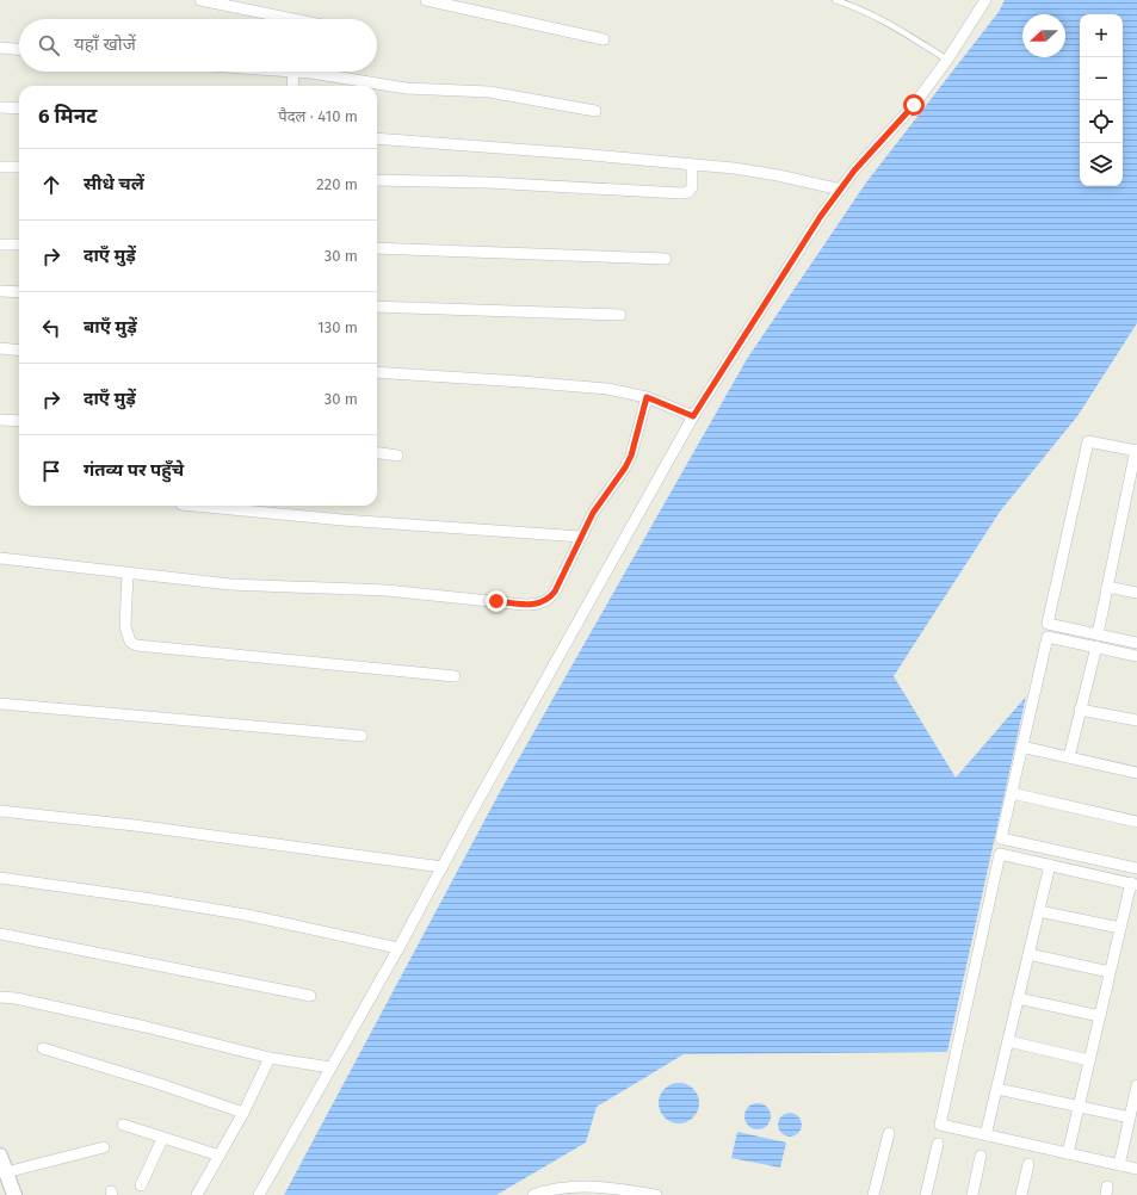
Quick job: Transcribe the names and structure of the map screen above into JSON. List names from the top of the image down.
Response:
{
  "north": "left",
  "page": {
    "map_buttons": ["+", "−"],
    "search": "यहाँ खोजें",
    "heading": ["6 मिनट", "पैदल · 410 m"],
    "list": [
      ["सीधे चलें", "220 m"],
      ["दाएँ मुड़ें", "30 m"],
      ["बाएँ मुड़ें", "130 m"],
      ["दाएँ मुड़ें", "30 m"],
      "गंतव्य पर पहुँचे"
    ]
  }
}
